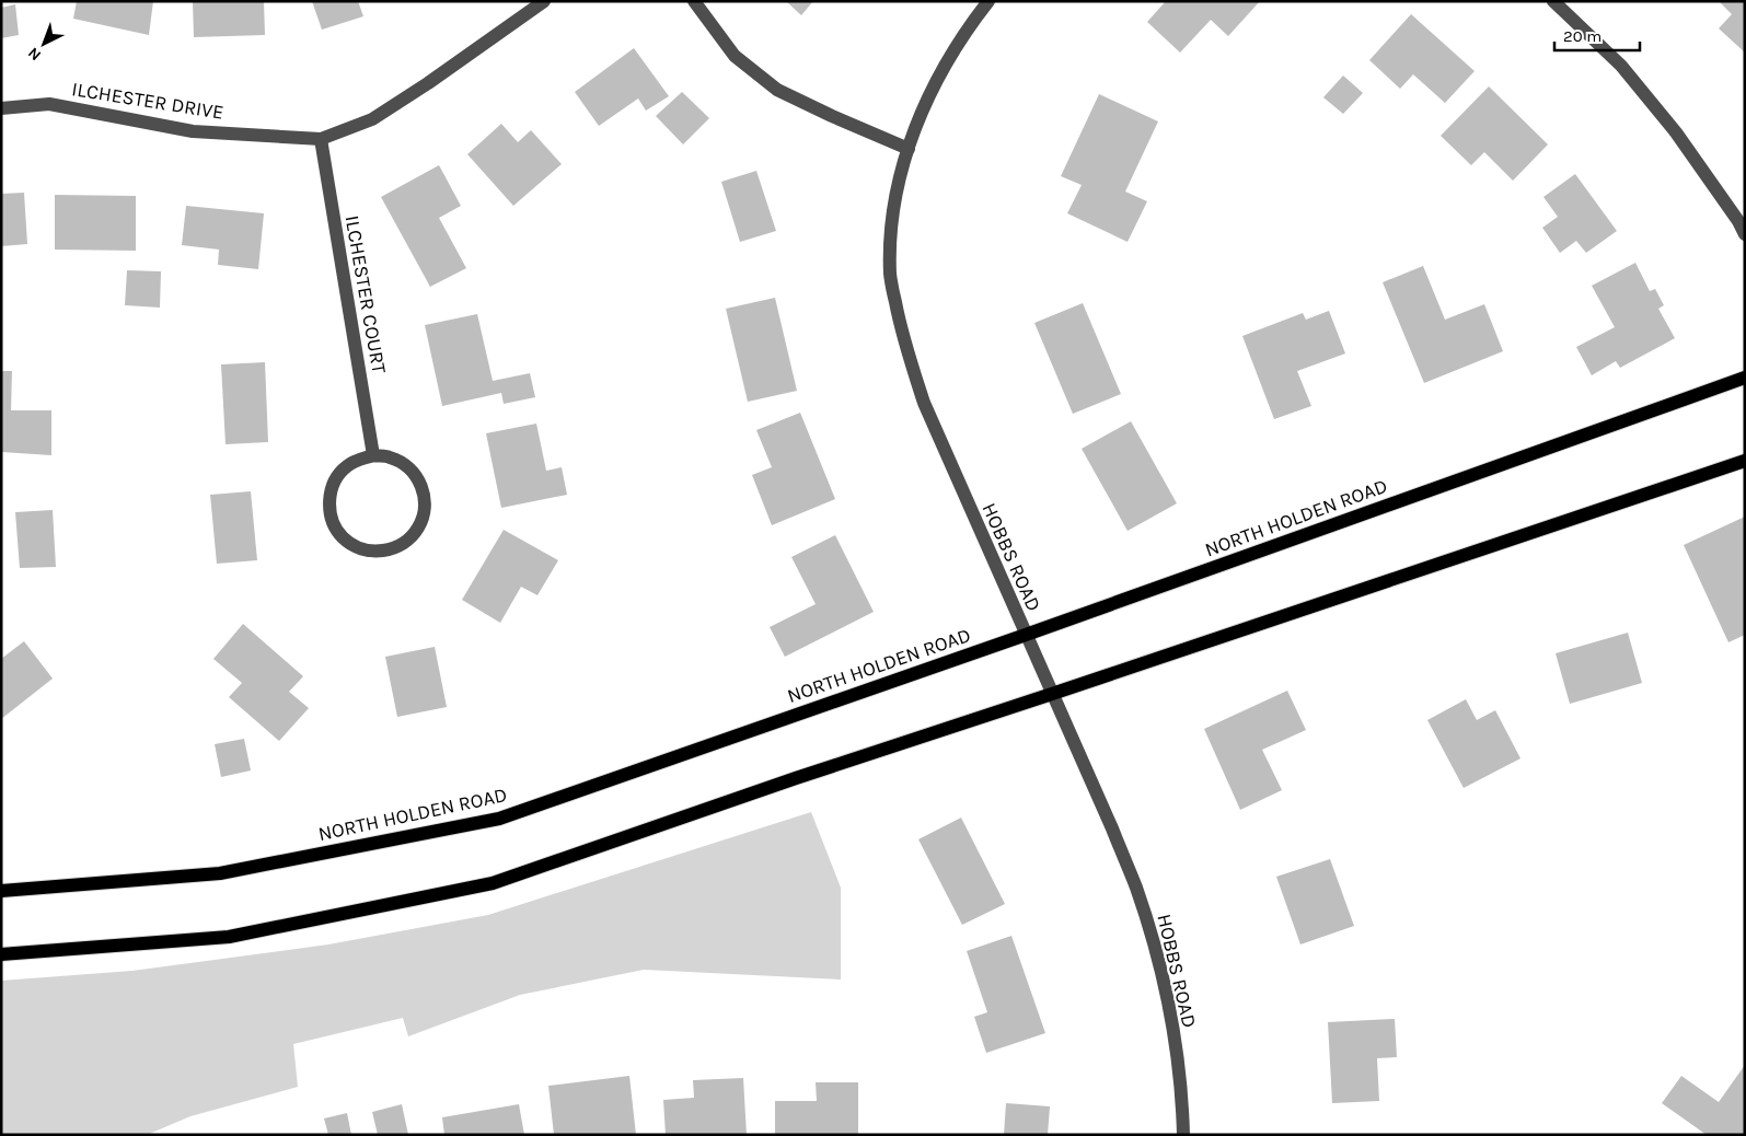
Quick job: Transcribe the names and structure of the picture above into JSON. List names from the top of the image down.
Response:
{
  "streets": {
    "main road": ["NORTH HOLDEN ROAD"],
    "street": ["ILCHESTER DRIVE", "ILCHESTER COURT", "HOBBS ROAD"]
  },
  "crossings": [
    ["ILCHESTER DRIVE", "ILCHESTER COURT"],
    ["NORTH HOLDEN ROAD", "HOBBS ROAD"]
  ],
  "scale_bar": "20 m",
  "north": "bottom left"
}
